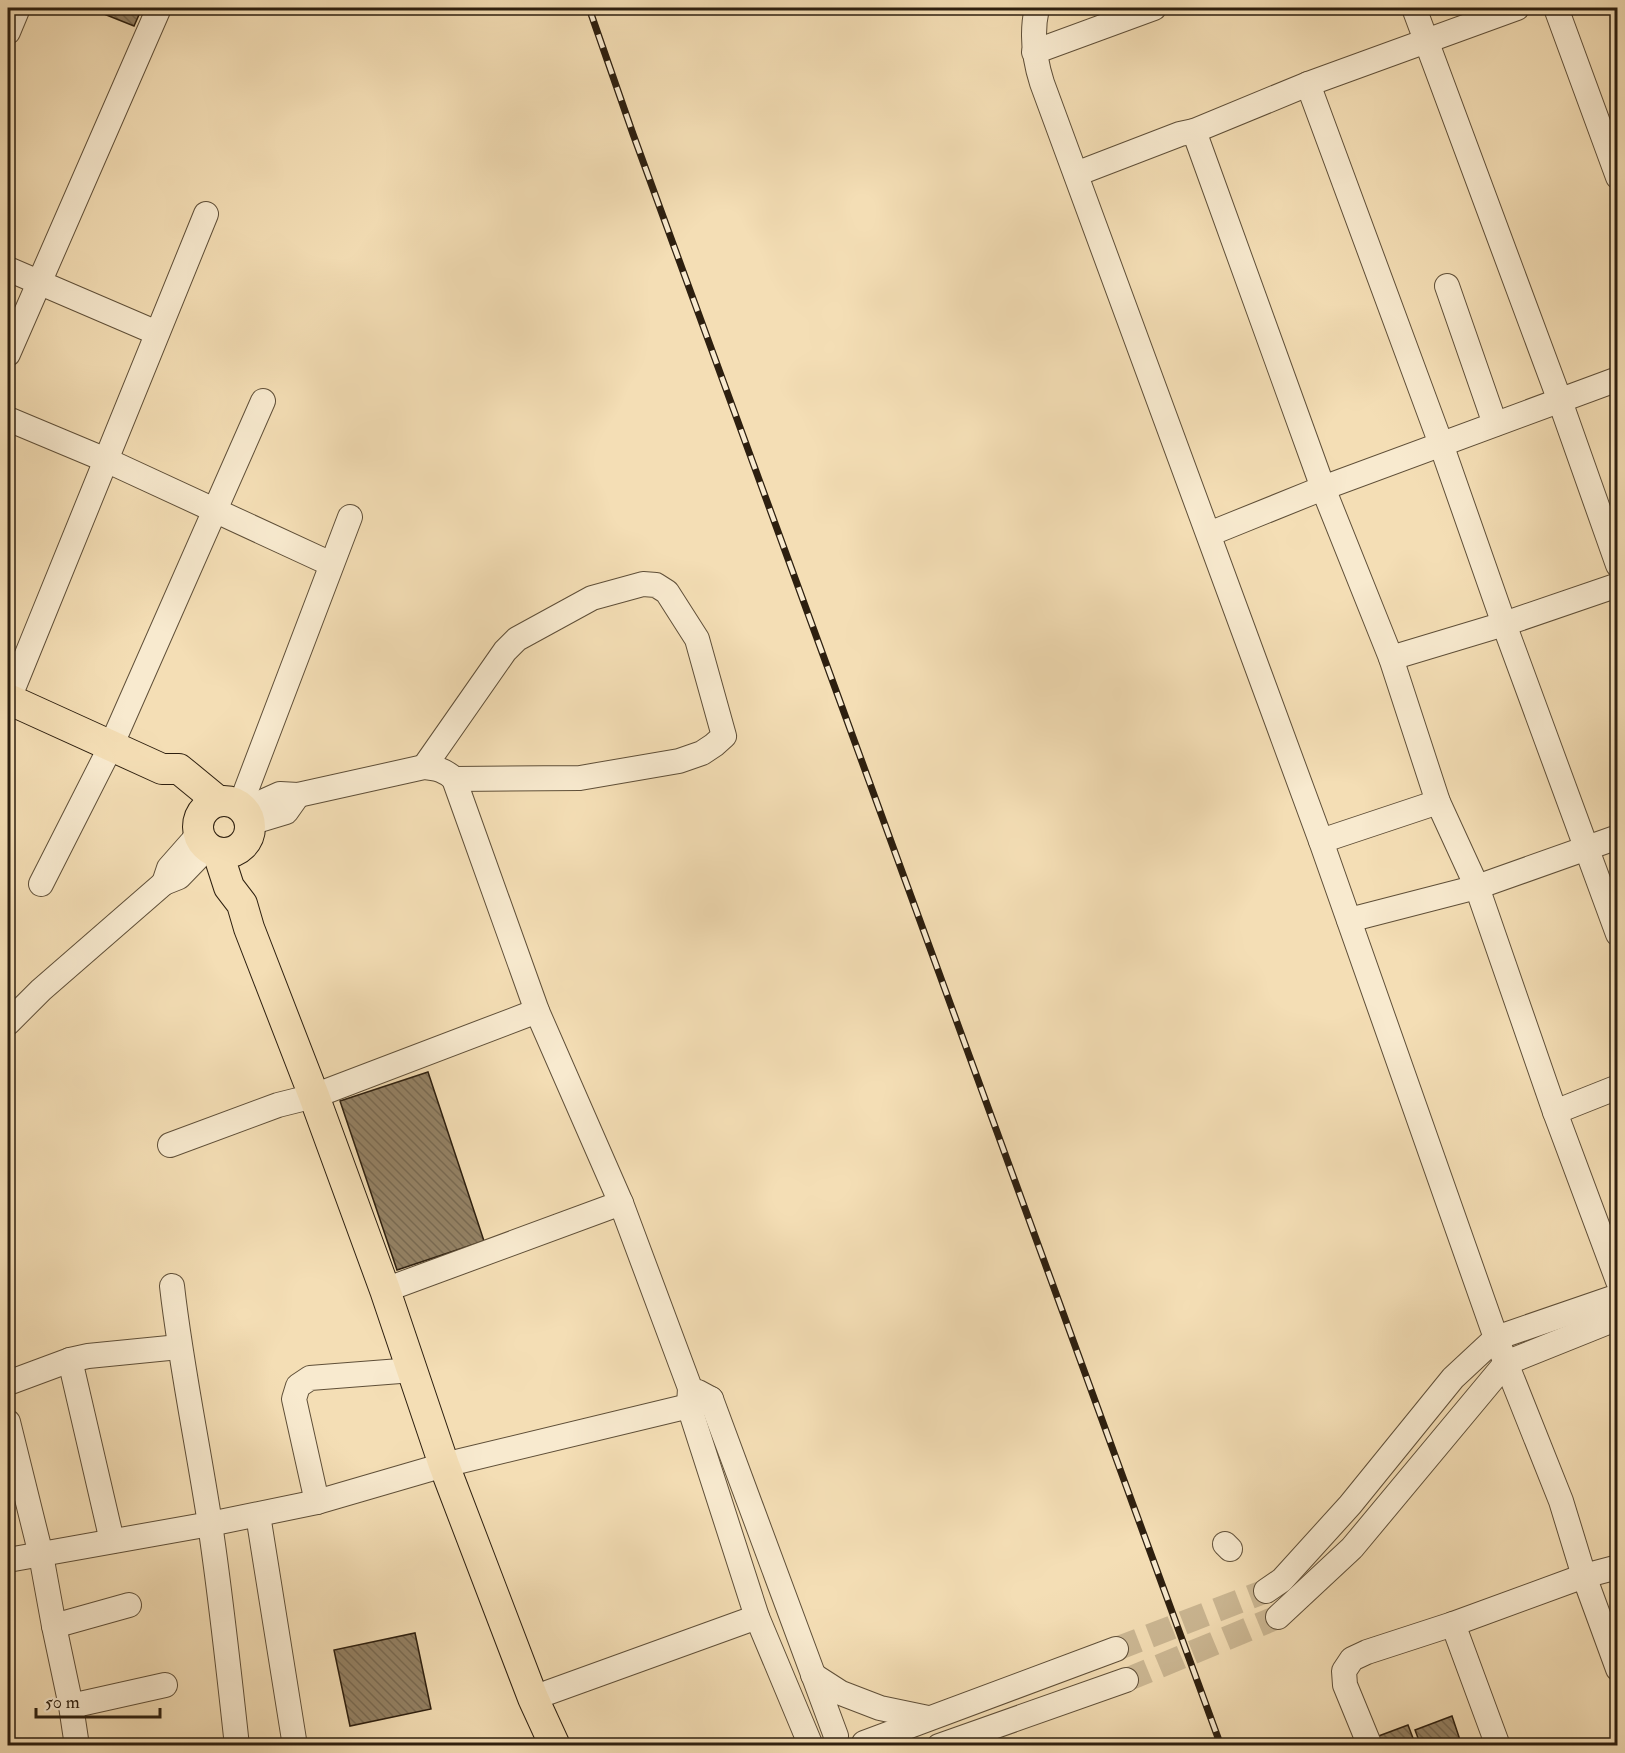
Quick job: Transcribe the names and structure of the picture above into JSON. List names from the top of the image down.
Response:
{
  "scale_bar": "50 m"
}
